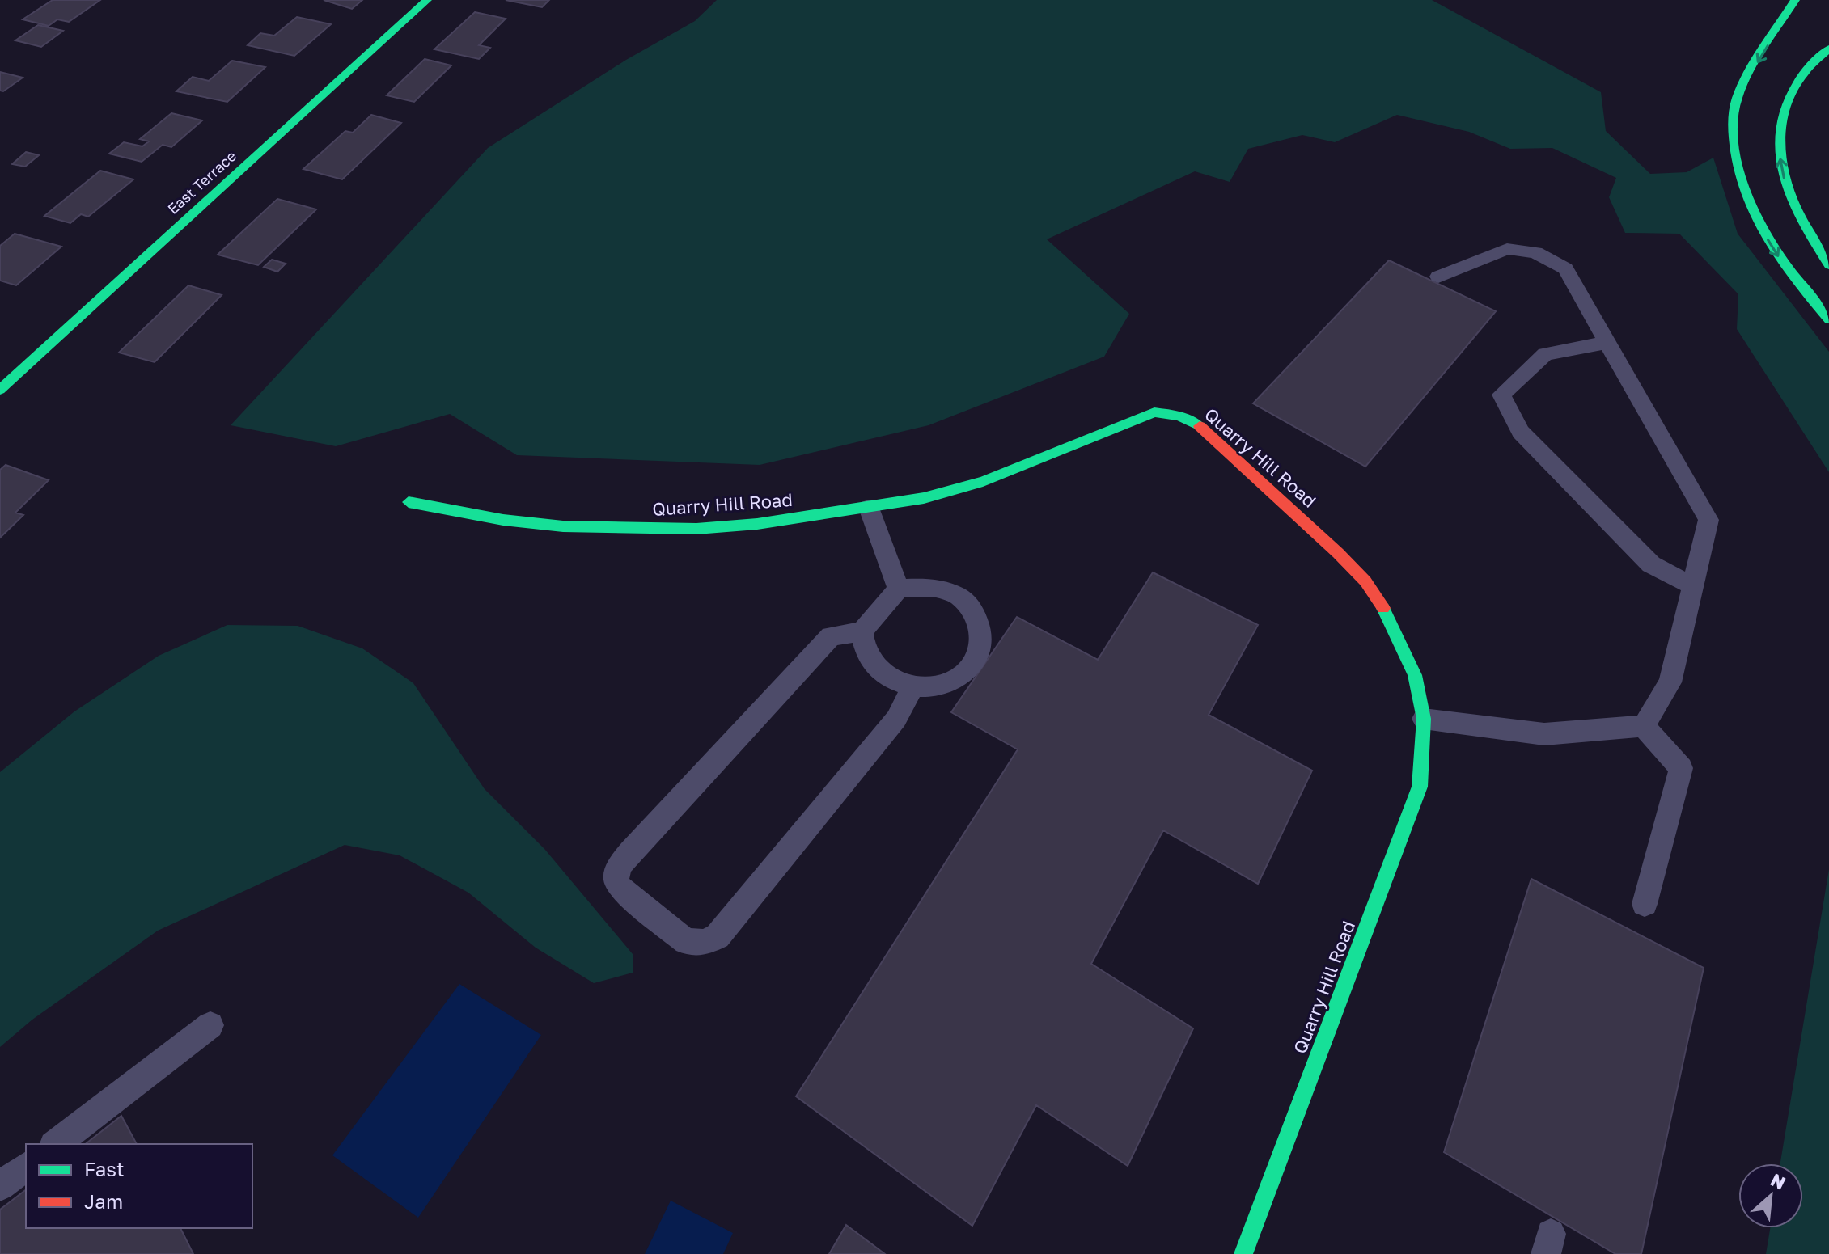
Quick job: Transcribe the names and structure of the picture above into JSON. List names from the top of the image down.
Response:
{
  "streets": {
    "main road": ["East Terrace", "Quarry Hill Road"]
  },
  "legend": ["Fast", "Jam"],
  "north": "top right"
}
